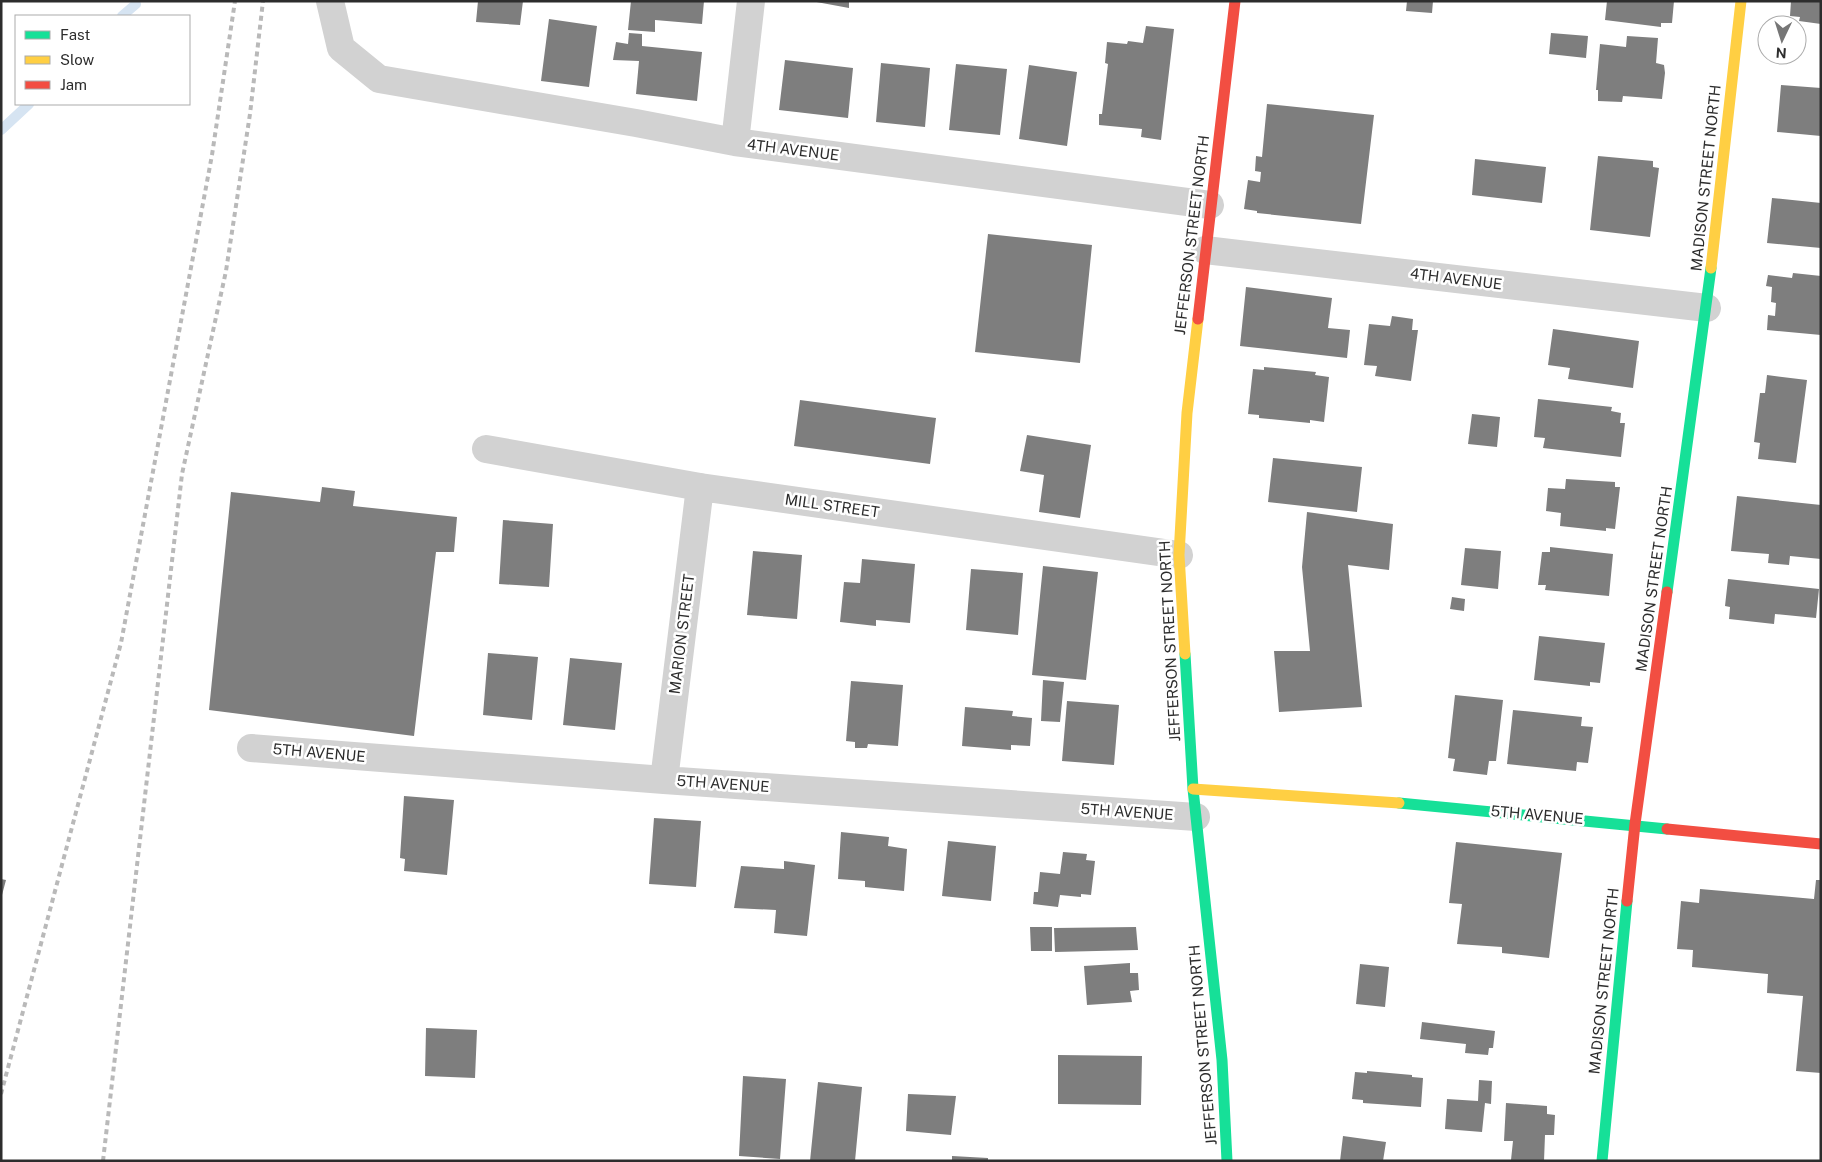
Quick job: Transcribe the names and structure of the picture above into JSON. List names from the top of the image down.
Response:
{
  "streets": {
    "street": [
      "4TH AVENUE",
      "MADISON STREET NORTH",
      "JEFFERSON STREET NORTH",
      "MILL STREET",
      "MARION STREET",
      "5TH AVENUE"
    ]
  },
  "crossings": [
    ["4TH AVENUE", "MADISON STREET NORTH"],
    ["4TH AVENUE", "JEFFERSON STREET NORTH"],
    ["MADISON STREET NORTH", "5TH AVENUE"],
    ["JEFFERSON STREET NORTH", "MILL STREET"],
    ["JEFFERSON STREET NORTH", "5TH AVENUE"],
    ["MILL STREET", "MARION STREET"],
    ["MARION STREET", "5TH AVENUE"]
  ],
  "legend": ["Fast", "Slow", "Jam"],
  "north": "bottom"
}
